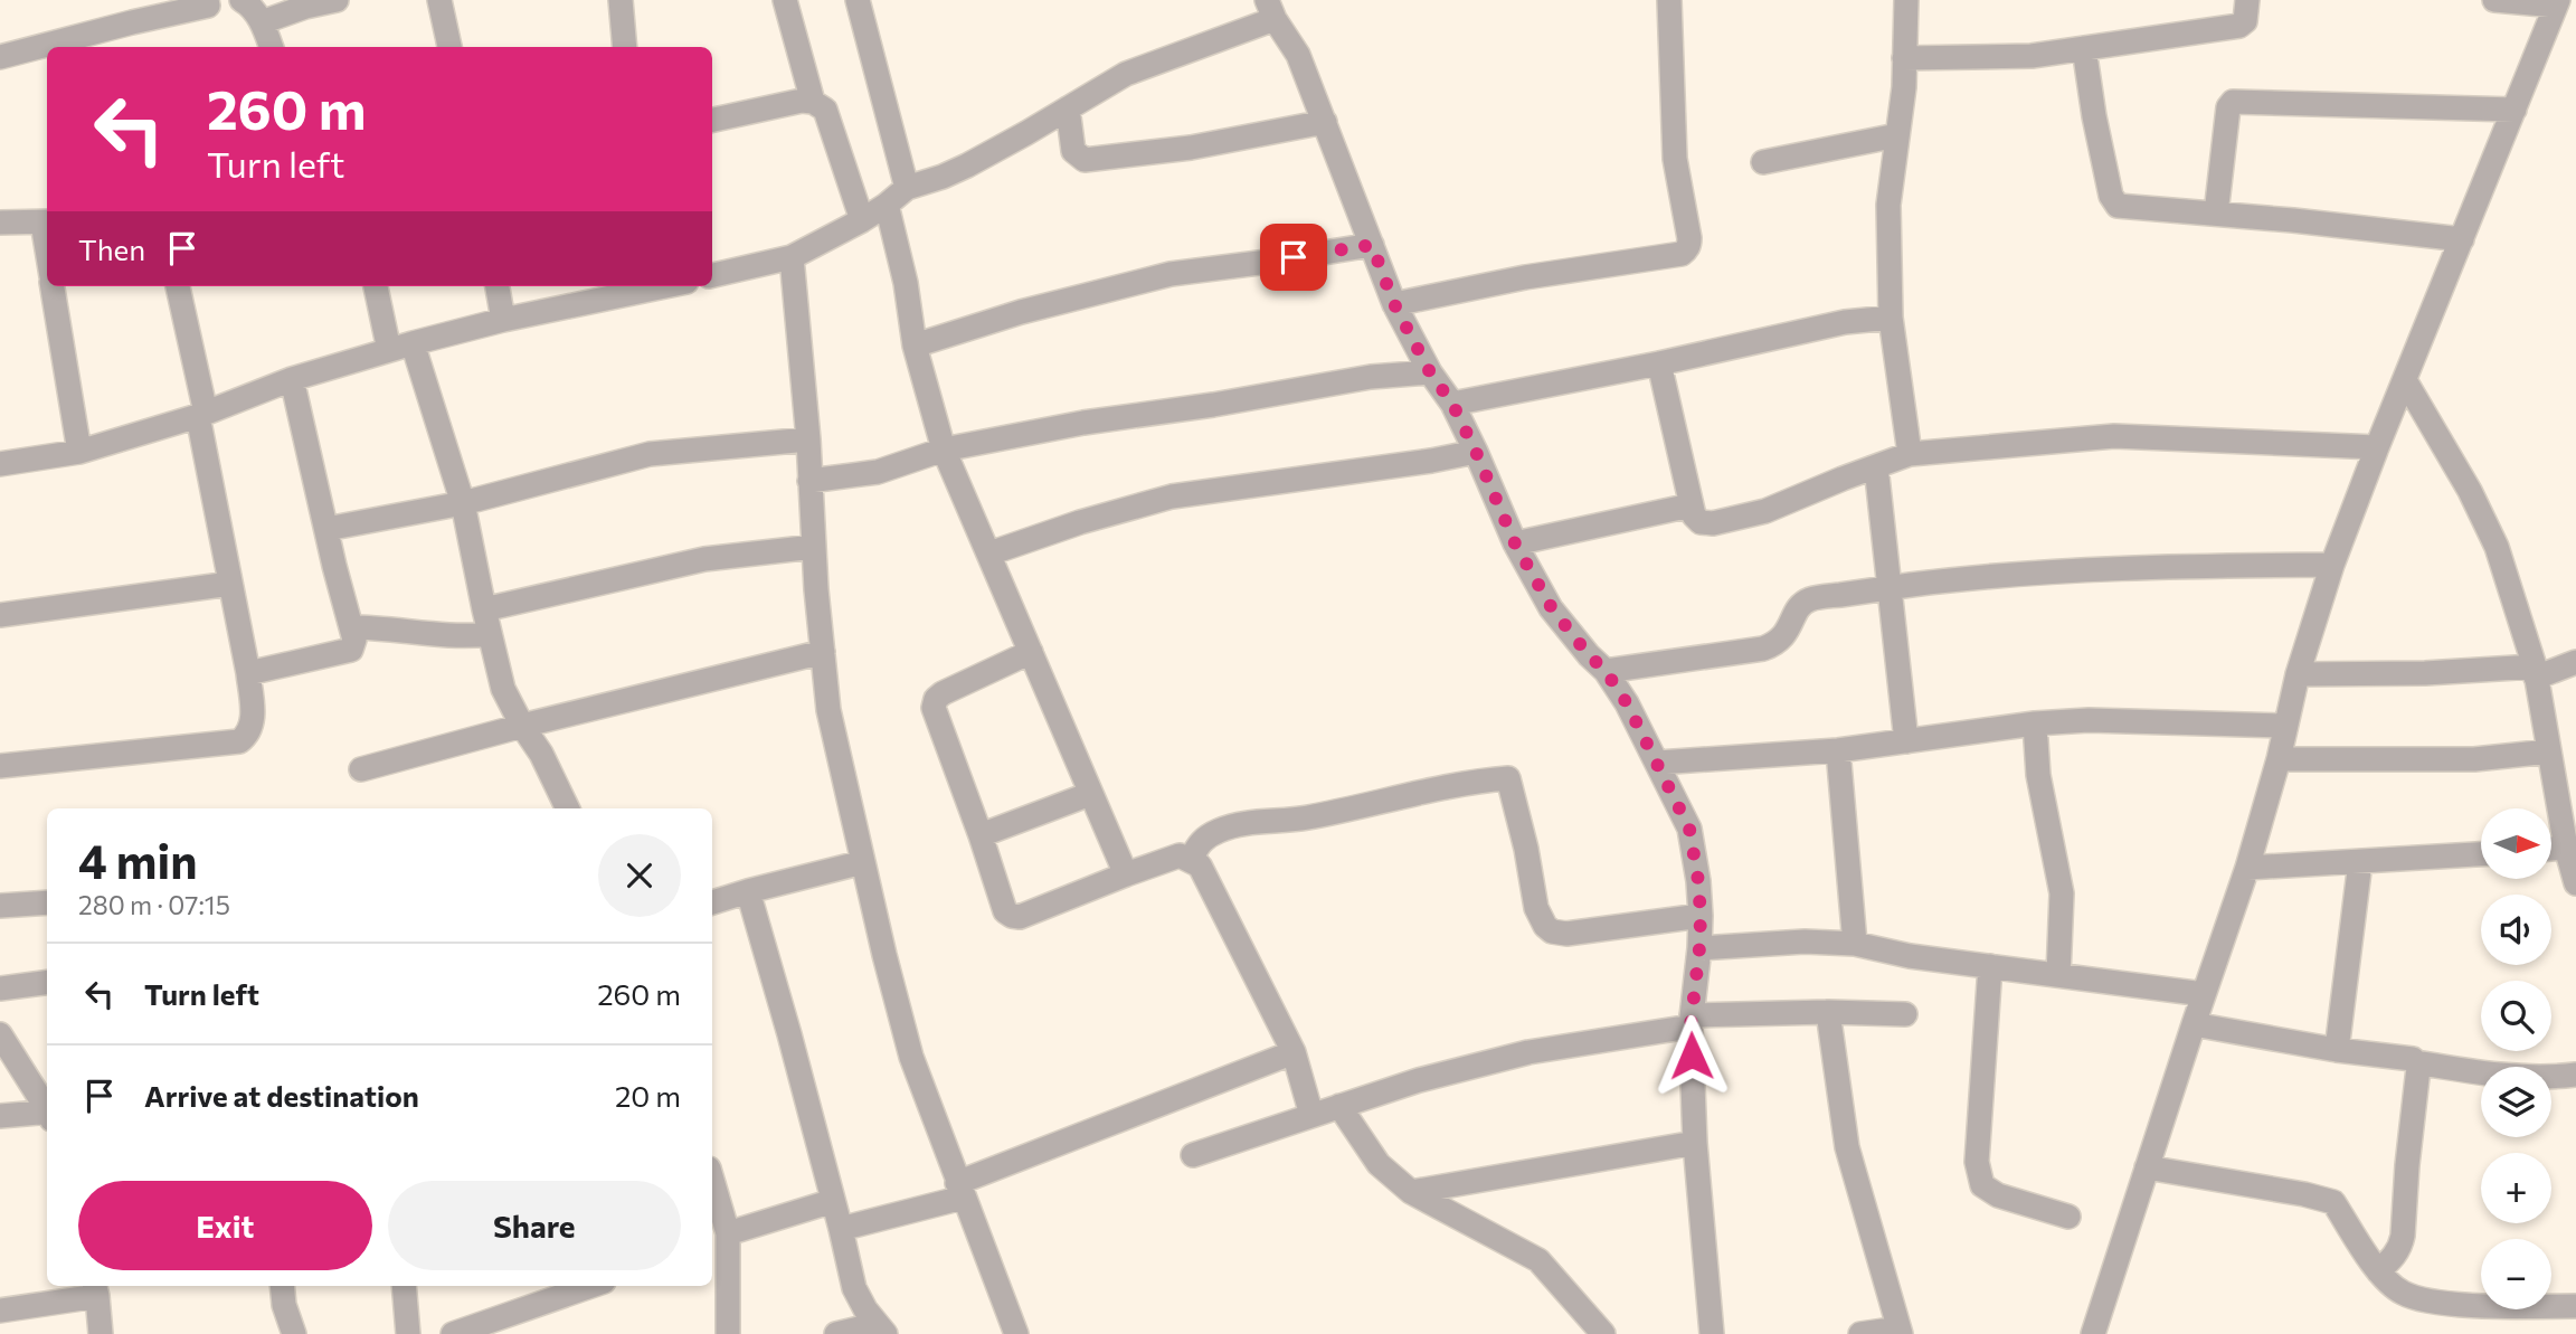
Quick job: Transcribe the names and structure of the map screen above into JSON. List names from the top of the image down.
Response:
{
  "north": "right",
  "page": {
    "turn": ["260 m", "Turn left"],
    "then": "Then",
    "map_buttons": ["+", "−"],
    "heading": ["4 min", "280 m · 07:15"],
    "list": [
      {
        "name": "Turn left",
        "value": "260 m"
      },
      {
        "name": "Arrive at destination",
        "value": "20 m"
      }
    ],
    "buttons": ["Exit", "Share"]
  }
}
